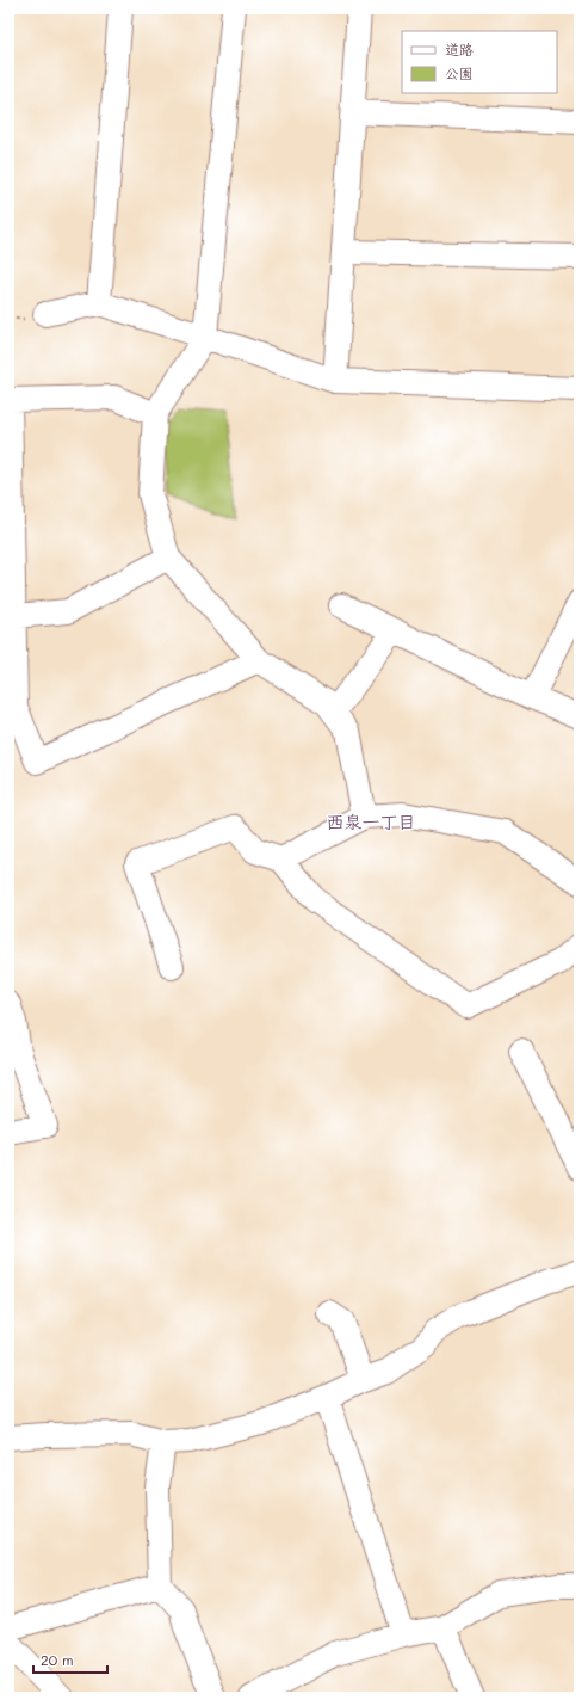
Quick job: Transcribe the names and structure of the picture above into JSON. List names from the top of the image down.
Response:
{
  "districts": ["西泉一丁目"],
  "legend": ["道路", "公園"],
  "scale_bar": "20 m"
}
